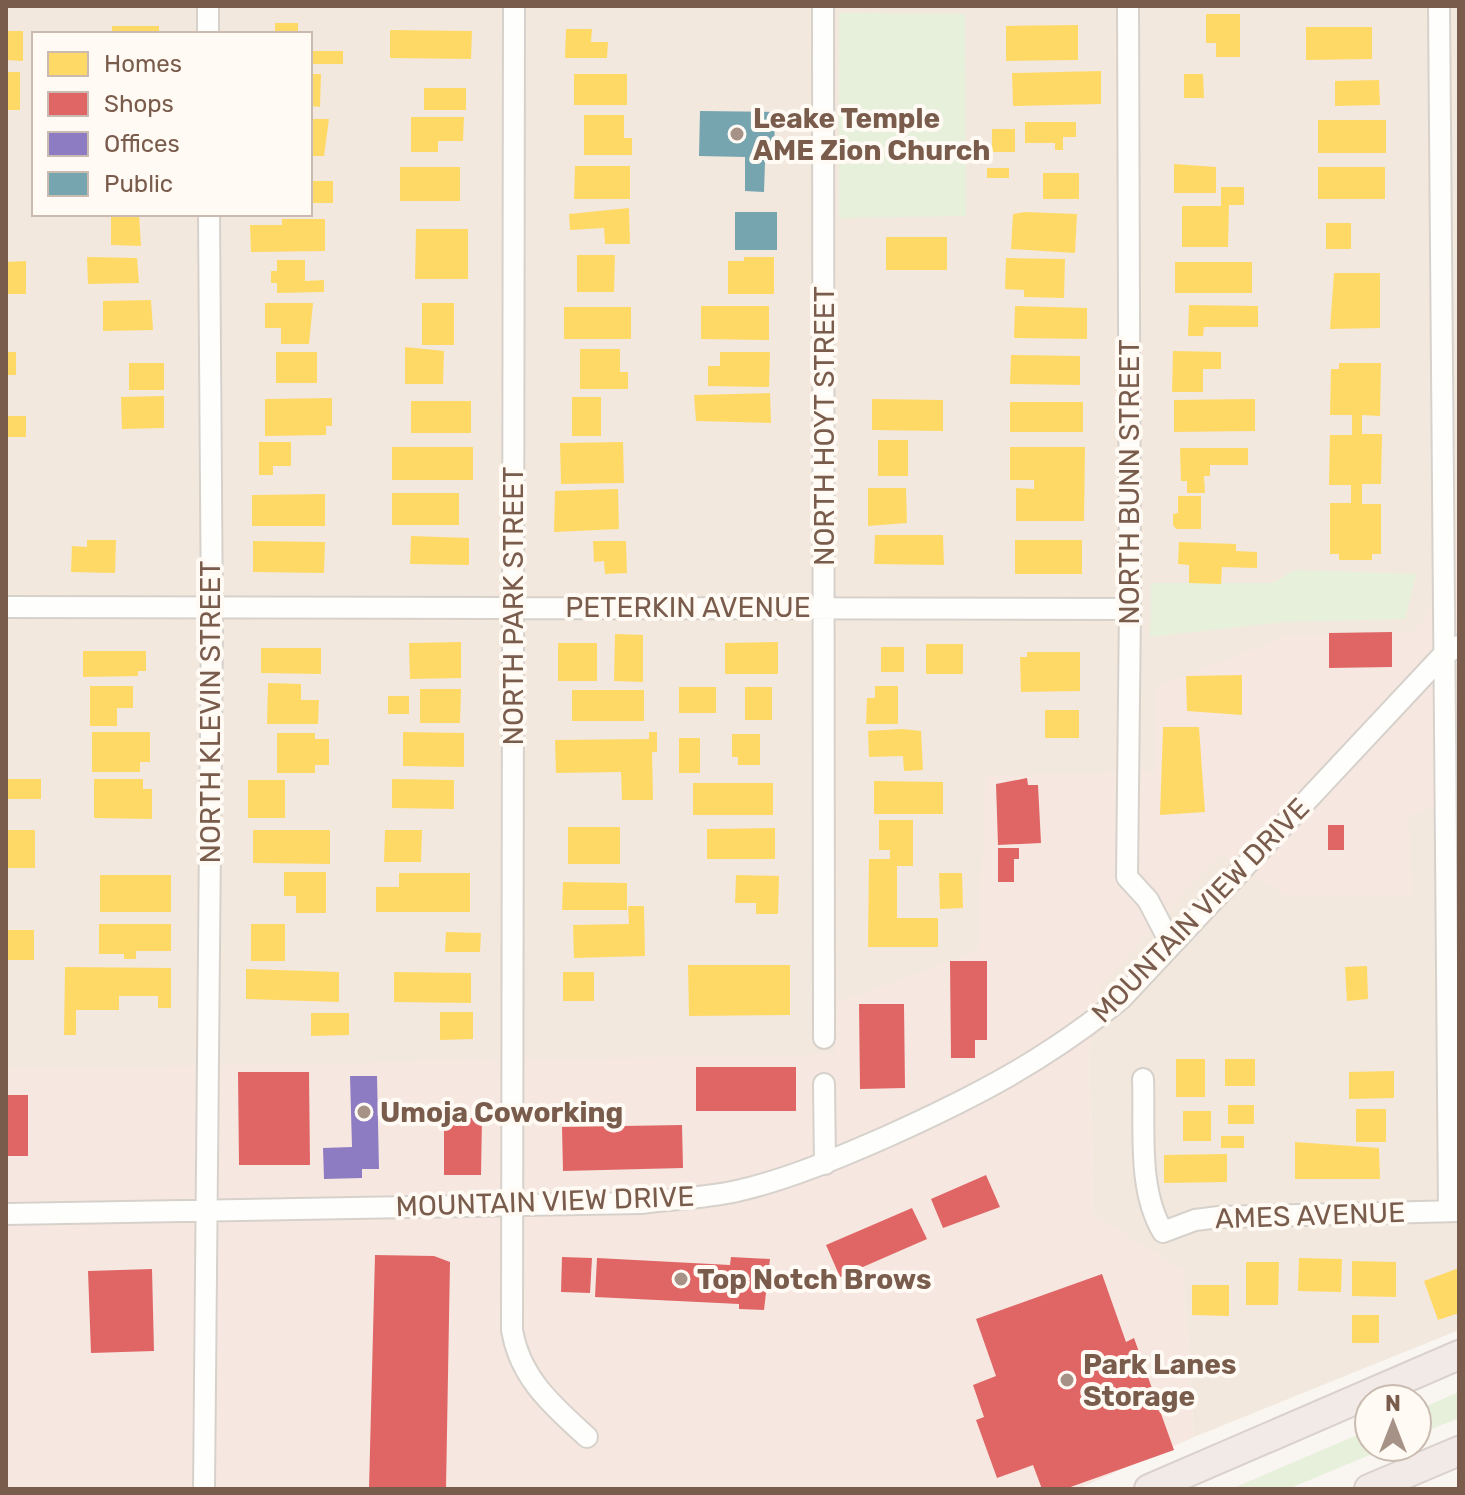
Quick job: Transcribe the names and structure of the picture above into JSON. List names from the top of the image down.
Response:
{
  "streets": {
    "street": [
      "NORTH HOYT STREET",
      "NORTH BUNN STREET",
      "NORTH PARK STREET",
      "PETERKIN AVENUE",
      "NORTH KLEVIN STREET",
      "MOUNTAIN VIEW DRIVE",
      "AMES AVENUE"
    ]
  },
  "crossings": [
    ["NORTH HOYT STREET", "PETERKIN AVENUE"],
    ["NORTH BUNN STREET", "PETERKIN AVENUE"],
    ["NORTH BUNN STREET", "MOUNTAIN VIEW DRIVE"],
    ["NORTH PARK STREET", "PETERKIN AVENUE"],
    ["NORTH PARK STREET", "MOUNTAIN VIEW DRIVE"],
    ["PETERKIN AVENUE", "NORTH KLEVIN STREET"],
    ["NORTH KLEVIN STREET", "MOUNTAIN VIEW DRIVE"]
  ],
  "places": [
    "Leake Temple AME Zion Church",
    "Umoja Coworking",
    "Top Notch Brows",
    "Park Lanes Storage"
  ],
  "legend": [
    "Homes",
    "Shops",
    "Offices",
    "Public"
  ],
  "north": "top"
}
